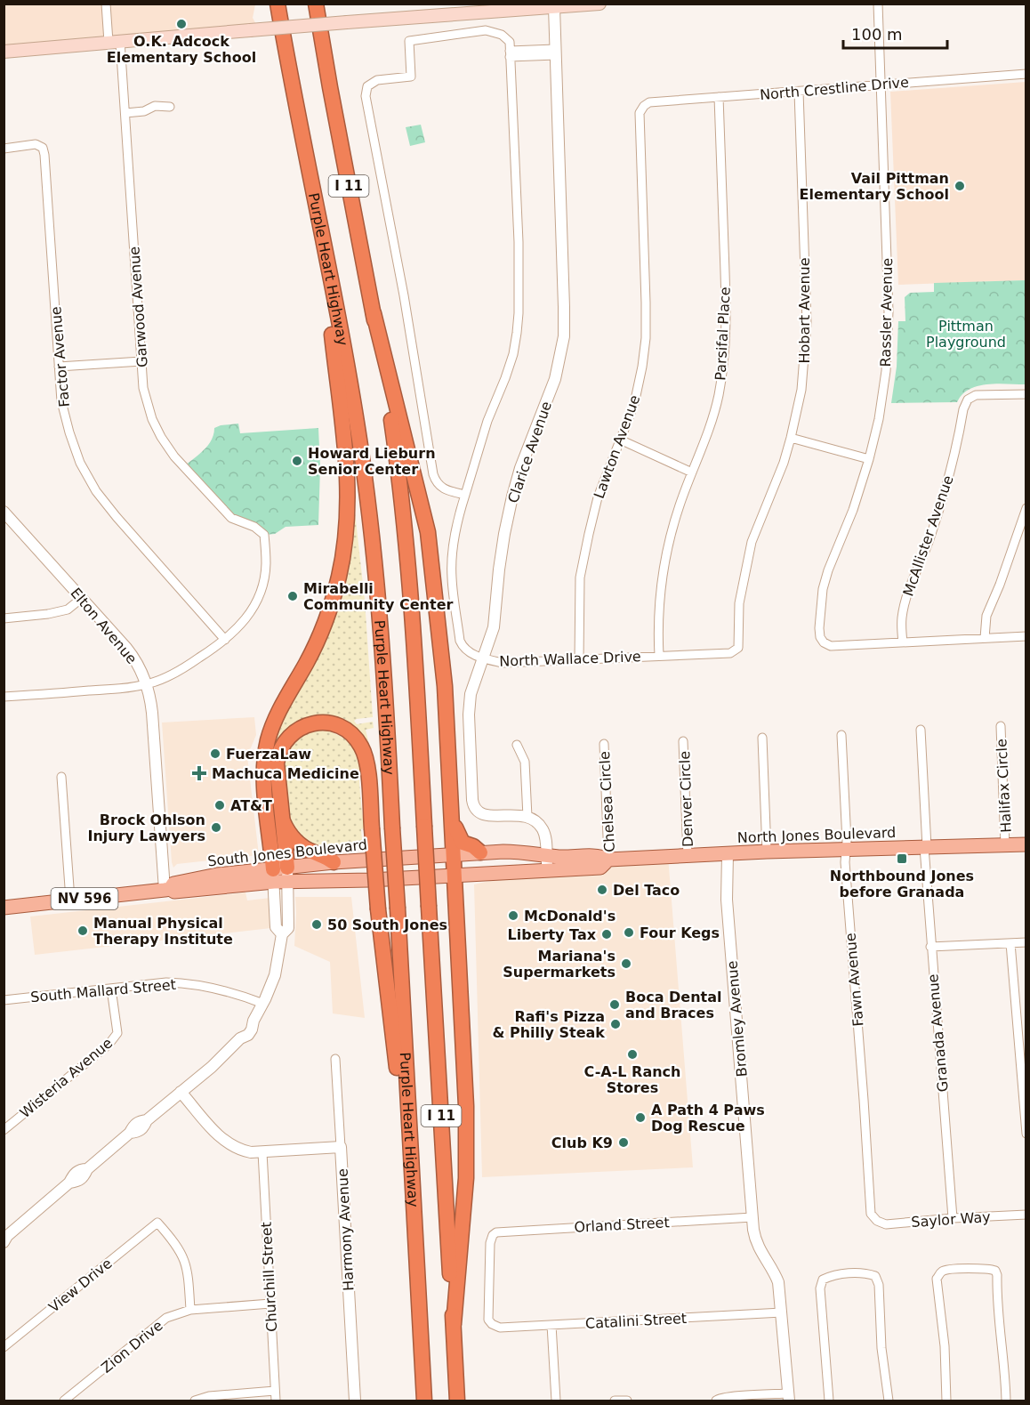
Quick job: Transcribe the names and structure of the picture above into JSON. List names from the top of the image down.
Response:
{
  "streets": {
    "highway": ["I 11", "Purple Heart Highway"],
    "main road": ["North Jones Boulevard", "South Jones Boulevard", "NV 596"],
    "street": [
      "North Crestline Drive",
      "Garwood Avenue",
      "Hobart Avenue",
      "Rassler Avenue",
      "Parsifal Place",
      "Factor Avenue",
      "Lawton Avenue",
      "Clarice Avenue",
      "McAllister Avenue",
      "Elton Avenue",
      "North Wallace Drive",
      "Halifax Circle",
      "Denver Circle",
      "Chelsea Circle",
      "Fawn Avenue",
      "South Mallard Street",
      "Bromley Avenue",
      "Granada Avenue",
      "Wisteria Avenue",
      "Saylor Way",
      "Orland Street",
      "Harmony Avenue",
      "Churchill Street",
      "View Drive",
      "Catalini Street",
      "Zion Drive"
    ]
  },
  "crossings": [
    ["North Crestline Drive", "Hobart Avenue"],
    ["North Crestline Drive", "Rassler Avenue"],
    ["North Crestline Drive", "Parsifal Place"],
    ["North Crestline Drive", "Lawton Avenue"],
    ["Garwood Avenue", "Factor Avenue"],
    ["Hobart Avenue", "North Wallace Drive"],
    ["Rassler Avenue", "McAllister Avenue"],
    ["Parsifal Place", "North Wallace Drive"],
    ["Lawton Avenue", "North Wallace Drive"],
    ["Clarice Avenue", "North Wallace Drive"],
    ["Elton Avenue", "South Jones Boulevard"],
    ["Halifax Circle", "North Jones Boulevard"],
    ["Denver Circle", "North Jones Boulevard"],
    ["Chelsea Circle", "North Jones Boulevard"],
    ["North Jones Boulevard", "South Jones Boulevard"],
    ["North Jones Boulevard", "Fawn Avenue"],
    ["North Jones Boulevard", "Bromley Avenue"],
    ["North Jones Boulevard", "Granada Avenue"],
    ["Fawn Avenue", "Saylor Way"],
    ["South Mallard Street", "Wisteria Avenue"],
    ["Bromley Avenue", "Orland Street"],
    ["Bromley Avenue", "Catalini Street"],
    ["Granada Avenue", "Saylor Way"],
    ["Orland Street", "Catalini Street"],
    ["Churchill Street", "Zion Drive"],
    ["View Drive", "Zion Drive"]
  ],
  "parks": ["Pittman Playground"],
  "places": {
    "other": [
      "O.K. Adcock Elementary School",
      "Vail Pittman Elementary School",
      "Howard Lieburn Senior Center",
      "Mirabelli Community Center",
      "FuerzaLaw",
      "AT&T",
      "Brock Ohlson Injury Lawyers",
      "Del Taco",
      "McDonald's",
      "50 South Jones",
      "Manual Physical Therapy Institute",
      "Four Kegs",
      "Liberty Tax",
      "Mariana's Supermarkets",
      "Boca Dental and Braces",
      "Rafi's Pizza & Philly Steak",
      "C-A-L Ranch Stores",
      "A Path 4 Paws Dog Rescue",
      "Club K9"
    ],
    "health": ["Machuca Medicine"],
    "transit": ["Northbound Jones before Granada"]
  },
  "scale_bar": "100 m"
}
